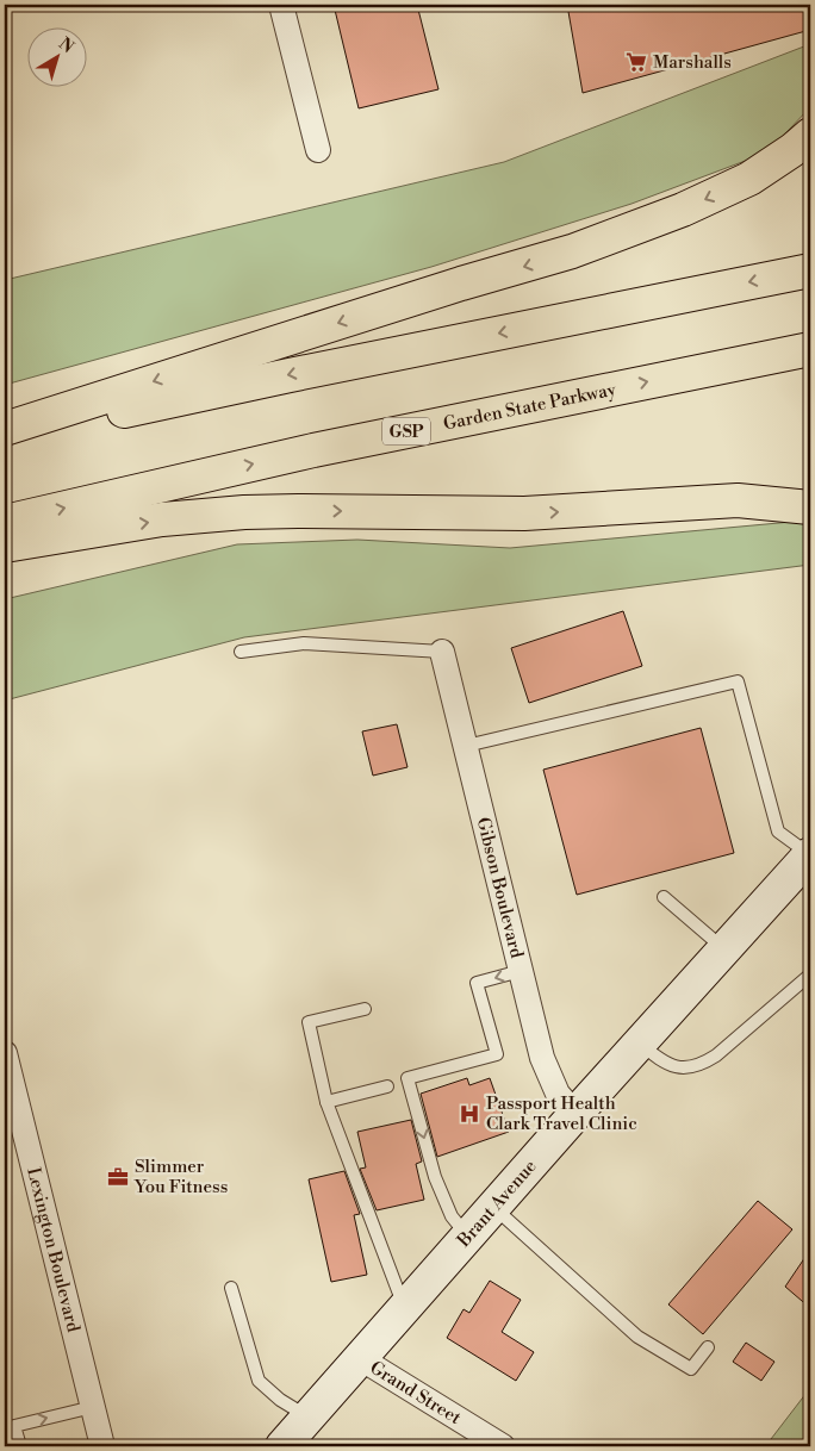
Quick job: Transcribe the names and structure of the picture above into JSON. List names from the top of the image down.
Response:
{
  "streets": {
    "highway": ["Garden State Parkway", "GSP"],
    "main road": ["Brant Avenue"],
    "street": ["Gibson Boulevard", "Lexington Boulevard", "Grand Street"]
  },
  "crossings": [
    ["Gibson Boulevard", "Brant Avenue"],
    ["Brant Avenue", "Grand Street"]
  ],
  "places": {
    "supermarket": ["Marshalls"],
    "hospital": ["Passport Health Clark Travel Clinic"],
    "office": ["Slimmer You Fitness"]
  },
  "north": "top right"
}
